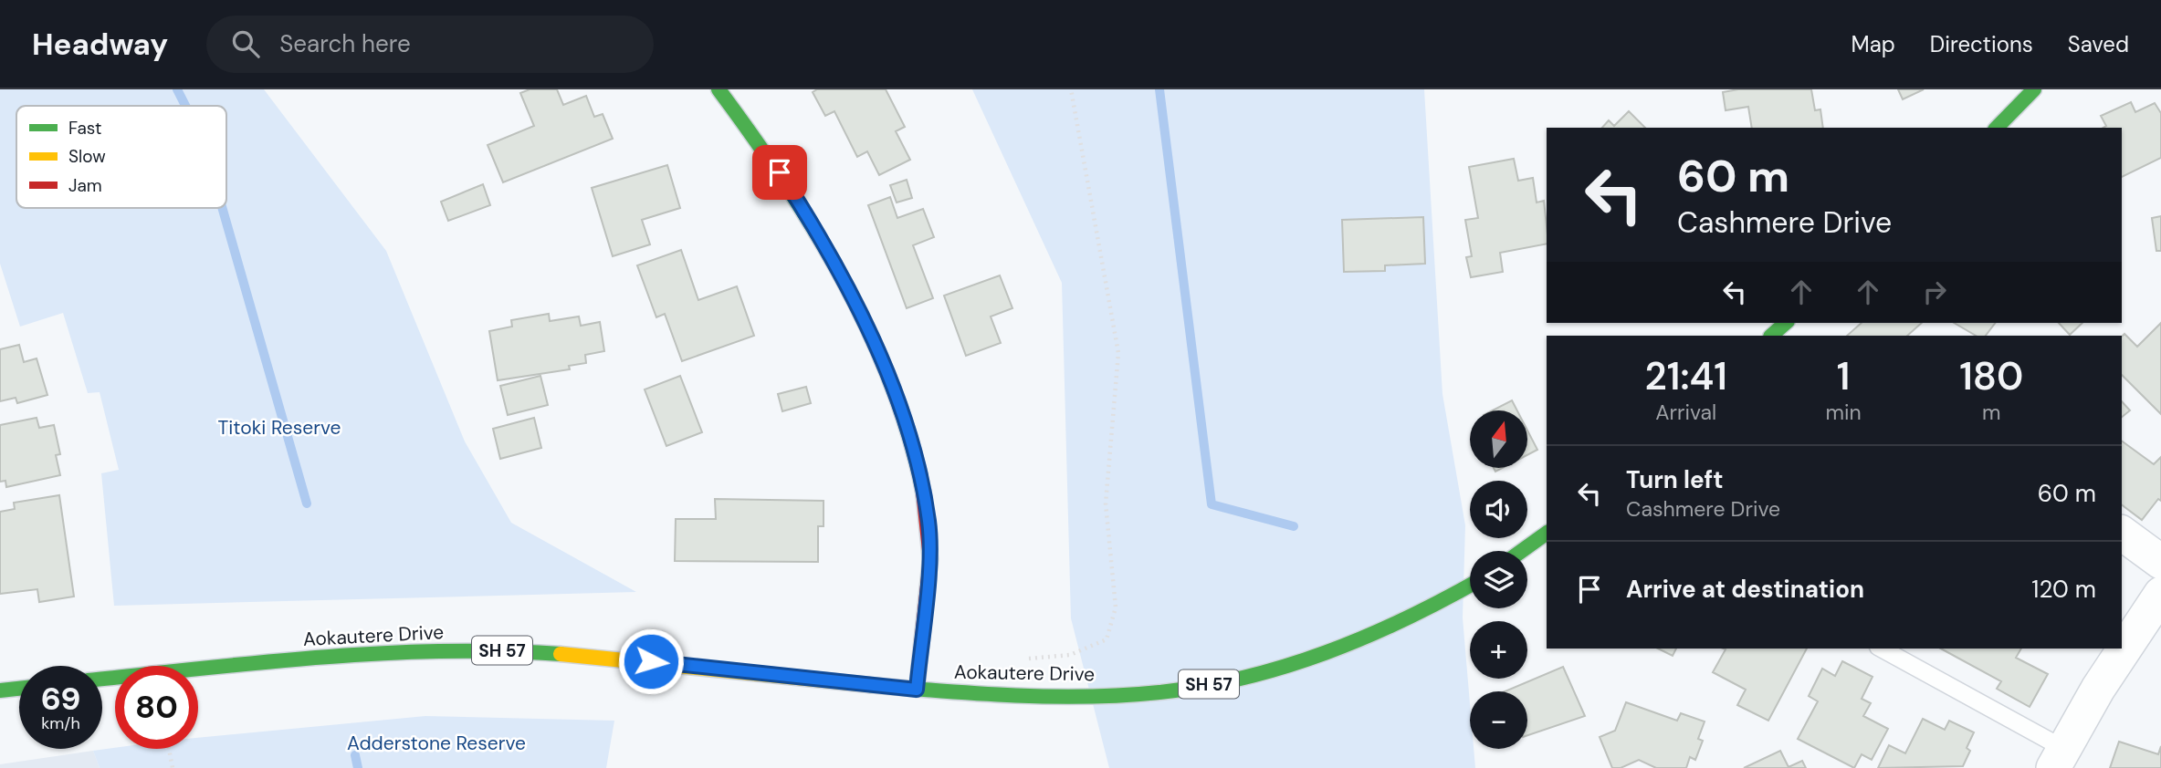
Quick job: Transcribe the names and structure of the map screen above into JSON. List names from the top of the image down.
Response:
{
  "streets": {
    "main road": ["Aokautere Drive", "SH 57"]
  },
  "parks": ["Titoki Reserve", "Adderstone Reserve"],
  "legend": ["Fast", "Slow", "Jam"],
  "north": "top",
  "page": {
    "header": "Headway",
    "search": "Search here",
    "nav": ["Map", "Directions", "Saved"],
    "turn": ["60 m", "Cashmere Drive"],
    "eta": [
      "21:41",
      "Arrival",
      "1",
      "min",
      "180",
      "m"
    ],
    "map_buttons": ["+", "−"],
    "list": [
      {
        "name": "Turn left",
        "note": "Cashmere Drive",
        "value": "60 m"
      },
      {
        "name": "Arrive at destination",
        "value": "120 m"
      }
    ],
    "speed": "69 km/h",
    "limit": "80"
  }
}
